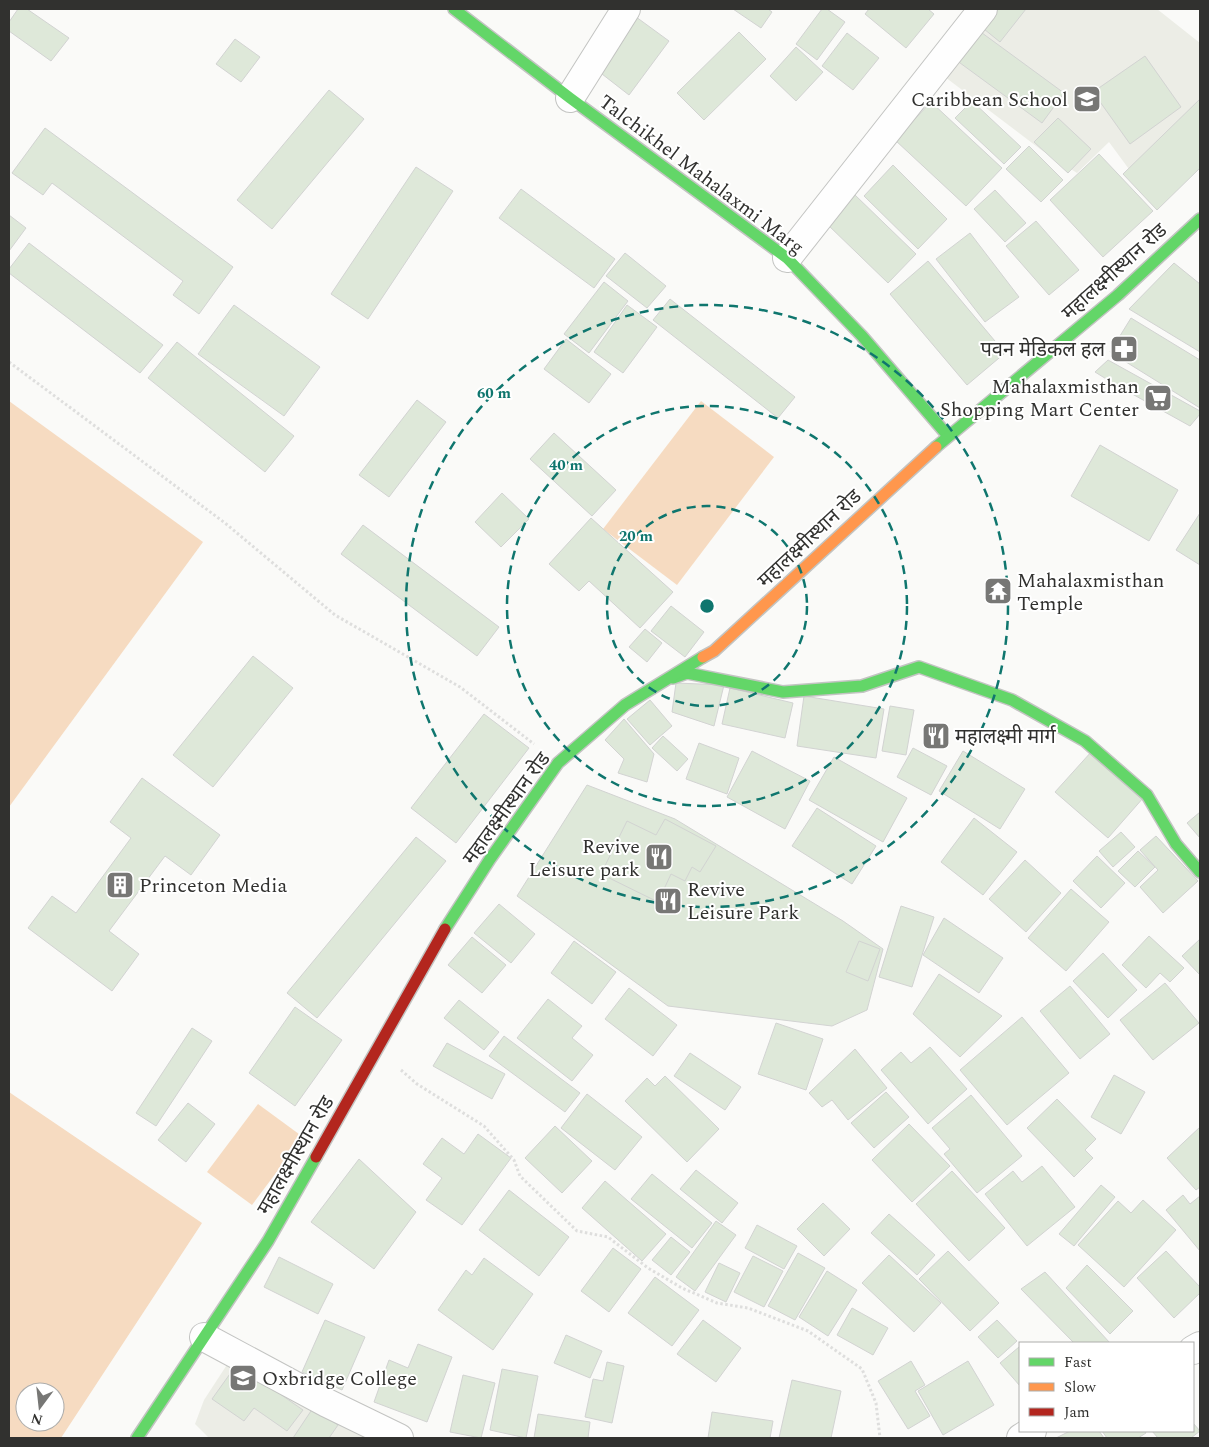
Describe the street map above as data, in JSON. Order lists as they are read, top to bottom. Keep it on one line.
{"streets":{"street":["Talchikhel Mahalaxmi Marg","महालक्ष्मीस्थान रोड"]},"crossings":[["Talchikhel Mahalaxmi Marg","महालक्ष्मीस्थान रोड"]],"places":{"school or university":["Caribbean School","Oxbridge College"],"pharmacy":["पवन मेडिकल हल"],"supermarket":["Mahalaxmisthan Shopping Mart Center"],"temple":["Mahalaxmisthan Temple"],"restaurant":["महालक्ष्मी मार्ग","Revive Leisure park","Revive Leisure Park"],"building":["Princeton Media"]},"legend":["Fast","Slow","Jam"],"north":"bottom","rings":["60 m","40 m","20 m"]}
